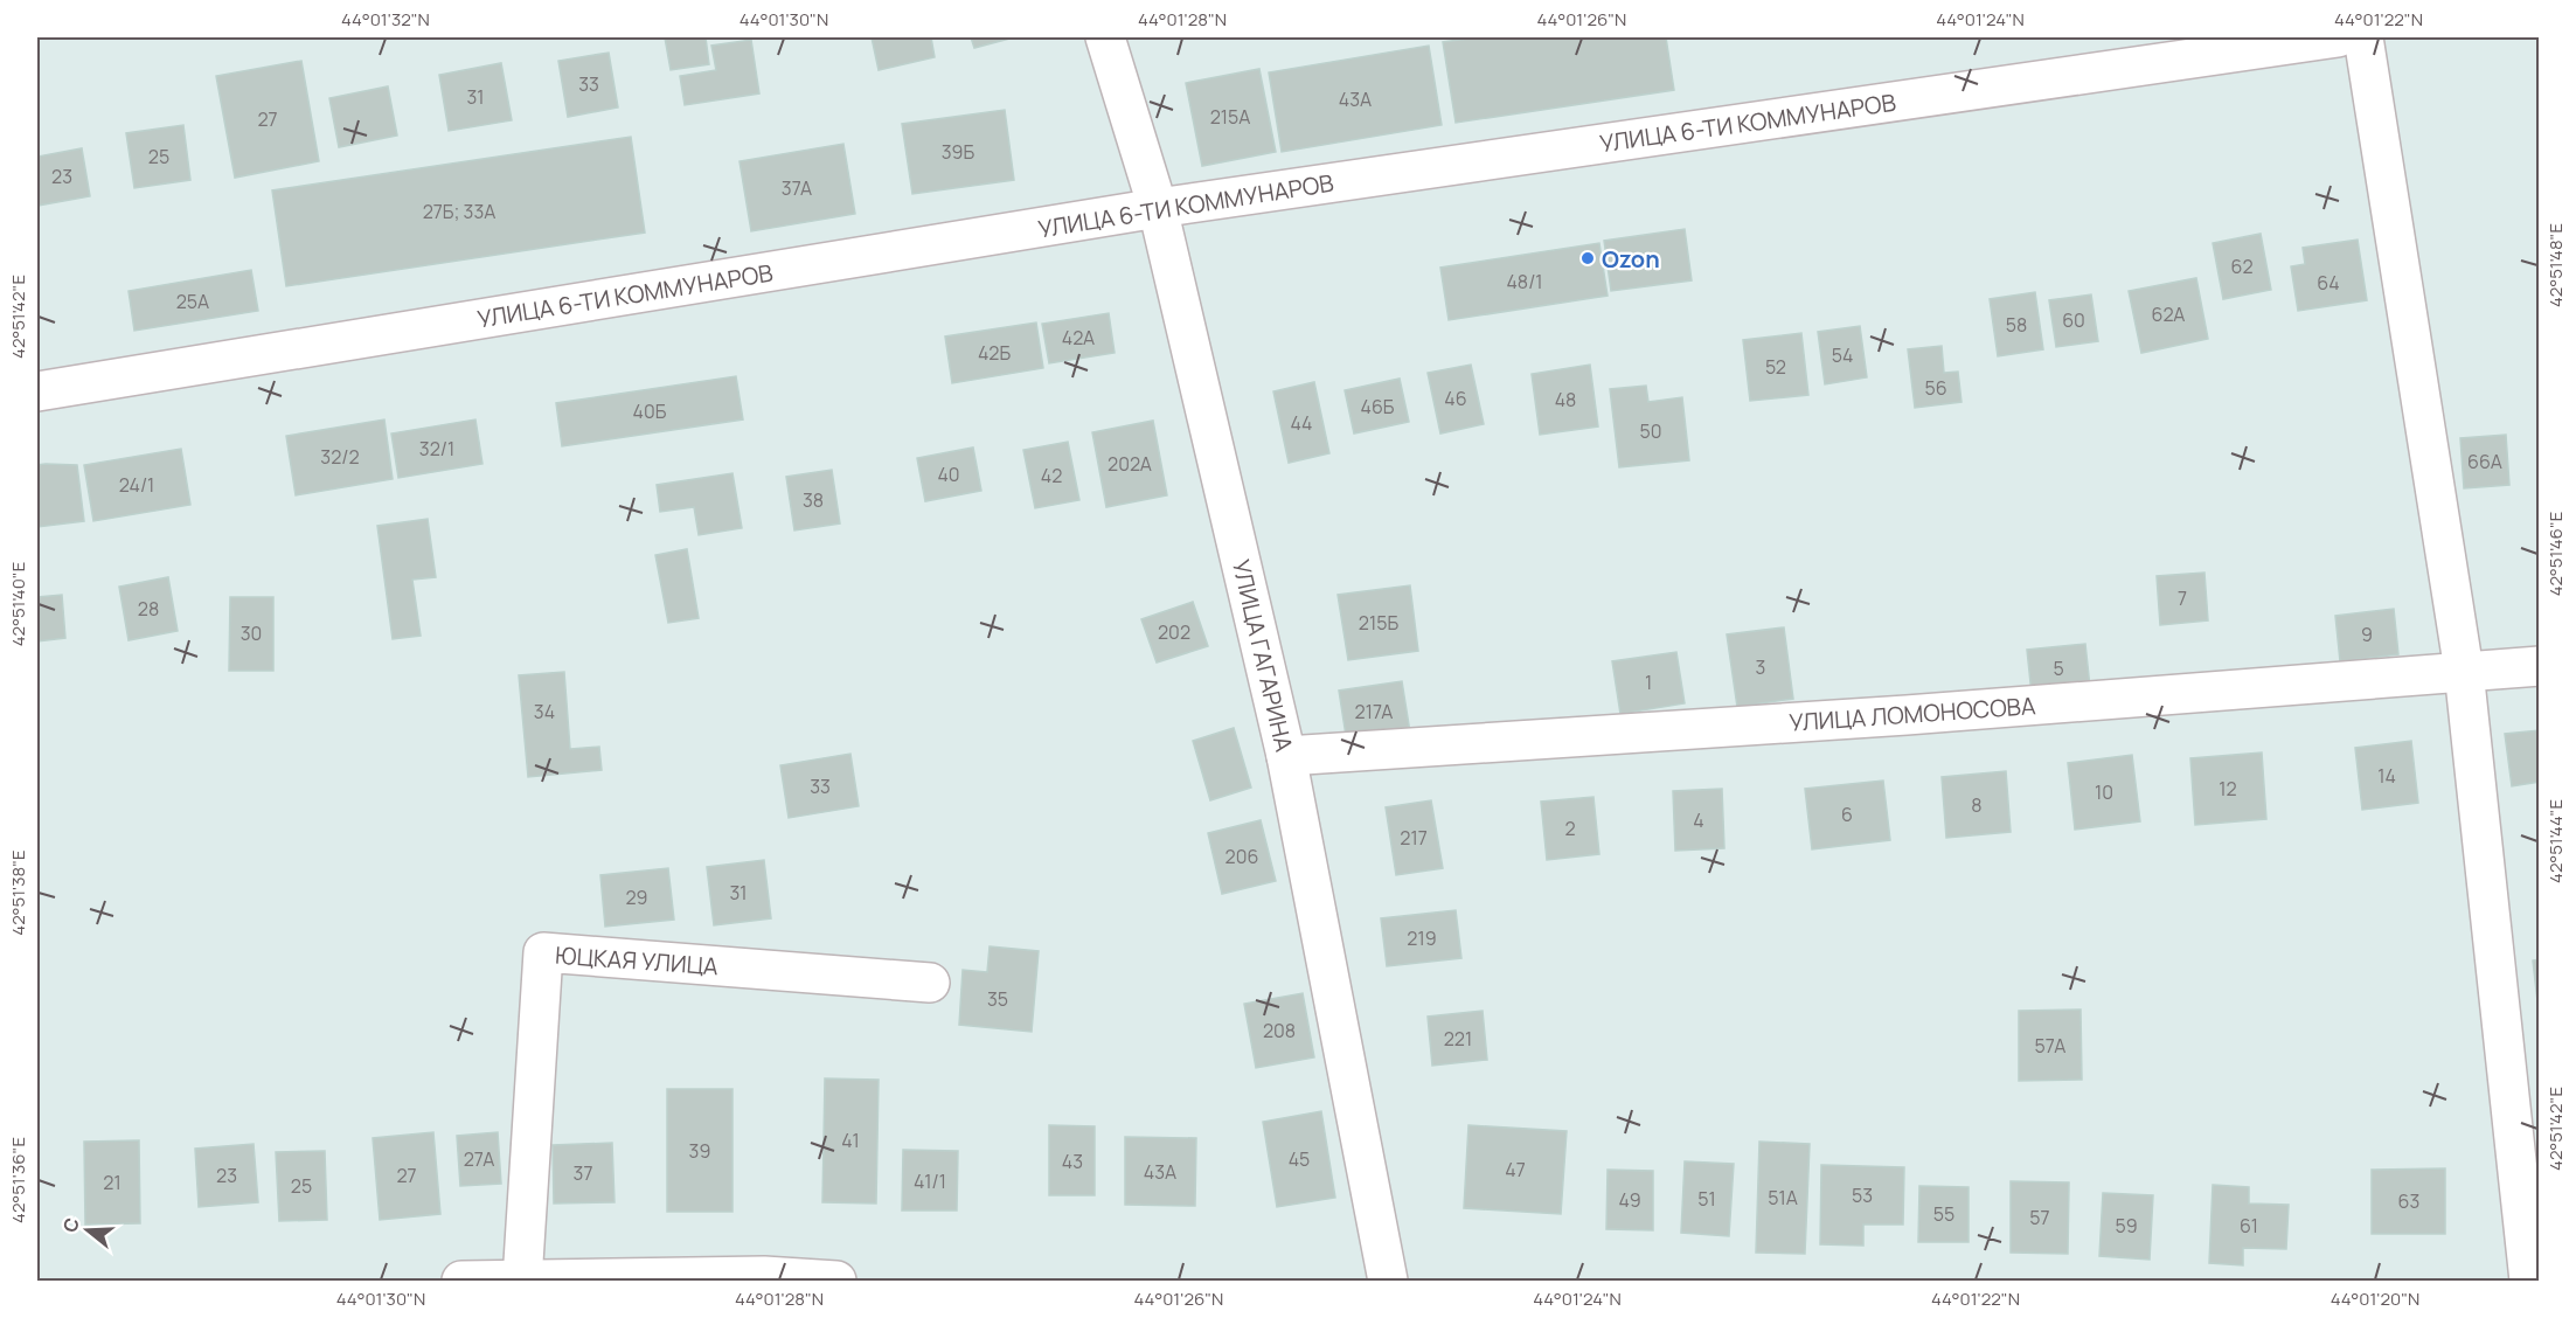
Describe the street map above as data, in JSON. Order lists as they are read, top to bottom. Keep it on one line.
{"streets":{"street":["УЛИЦА 6-ТИ КОММУНАРОВ","УЛИЦА ГАГАРИНА","УЛИЦА ЛОМОНОСОВА","ЮЦКАЯ УЛИЦА"]},"crossings":[["УЛИЦА 6-ТИ КОММУНАРОВ","УЛИЦА ГАГАРИНА"],["УЛИЦА ГАГАРИНА","УЛИЦА ЛОМОНОСОВА"]],"places":["Ozon"],"house_numbers":["33","31","43А","215А","27","39Б","25","23","37А","27Б; 33А","62","48/1","64","25А","62А","60","58","42А","42Б","54","52","56","46","48","46Б","40Б","44","50","32/1","32/2","66А","202А","40","42","24/1","38","7","28","215Б","202","30","9","3","5","1","34","217А","14","33","12","10","8","6","4","2","217","206","31","29","219","35","208","221","57А","41","39","27А","45","43","47","43А","37","23","27","41/1","21","25","53","51А","51","49","63","55","57","59","61"],"north":"left","coordinates":["44°01'32\"N","44°01'30\"N","44°01'28\"N","44°01'26\"N","44°01'24\"N","44°01'22\"N","42°51'48\"E","42°51'42\"E","42°51'46\"E","42°51'40\"E","42°51'44\"E","42°51'38\"E","42°51'36\"E","44°01'20\"N"]}
